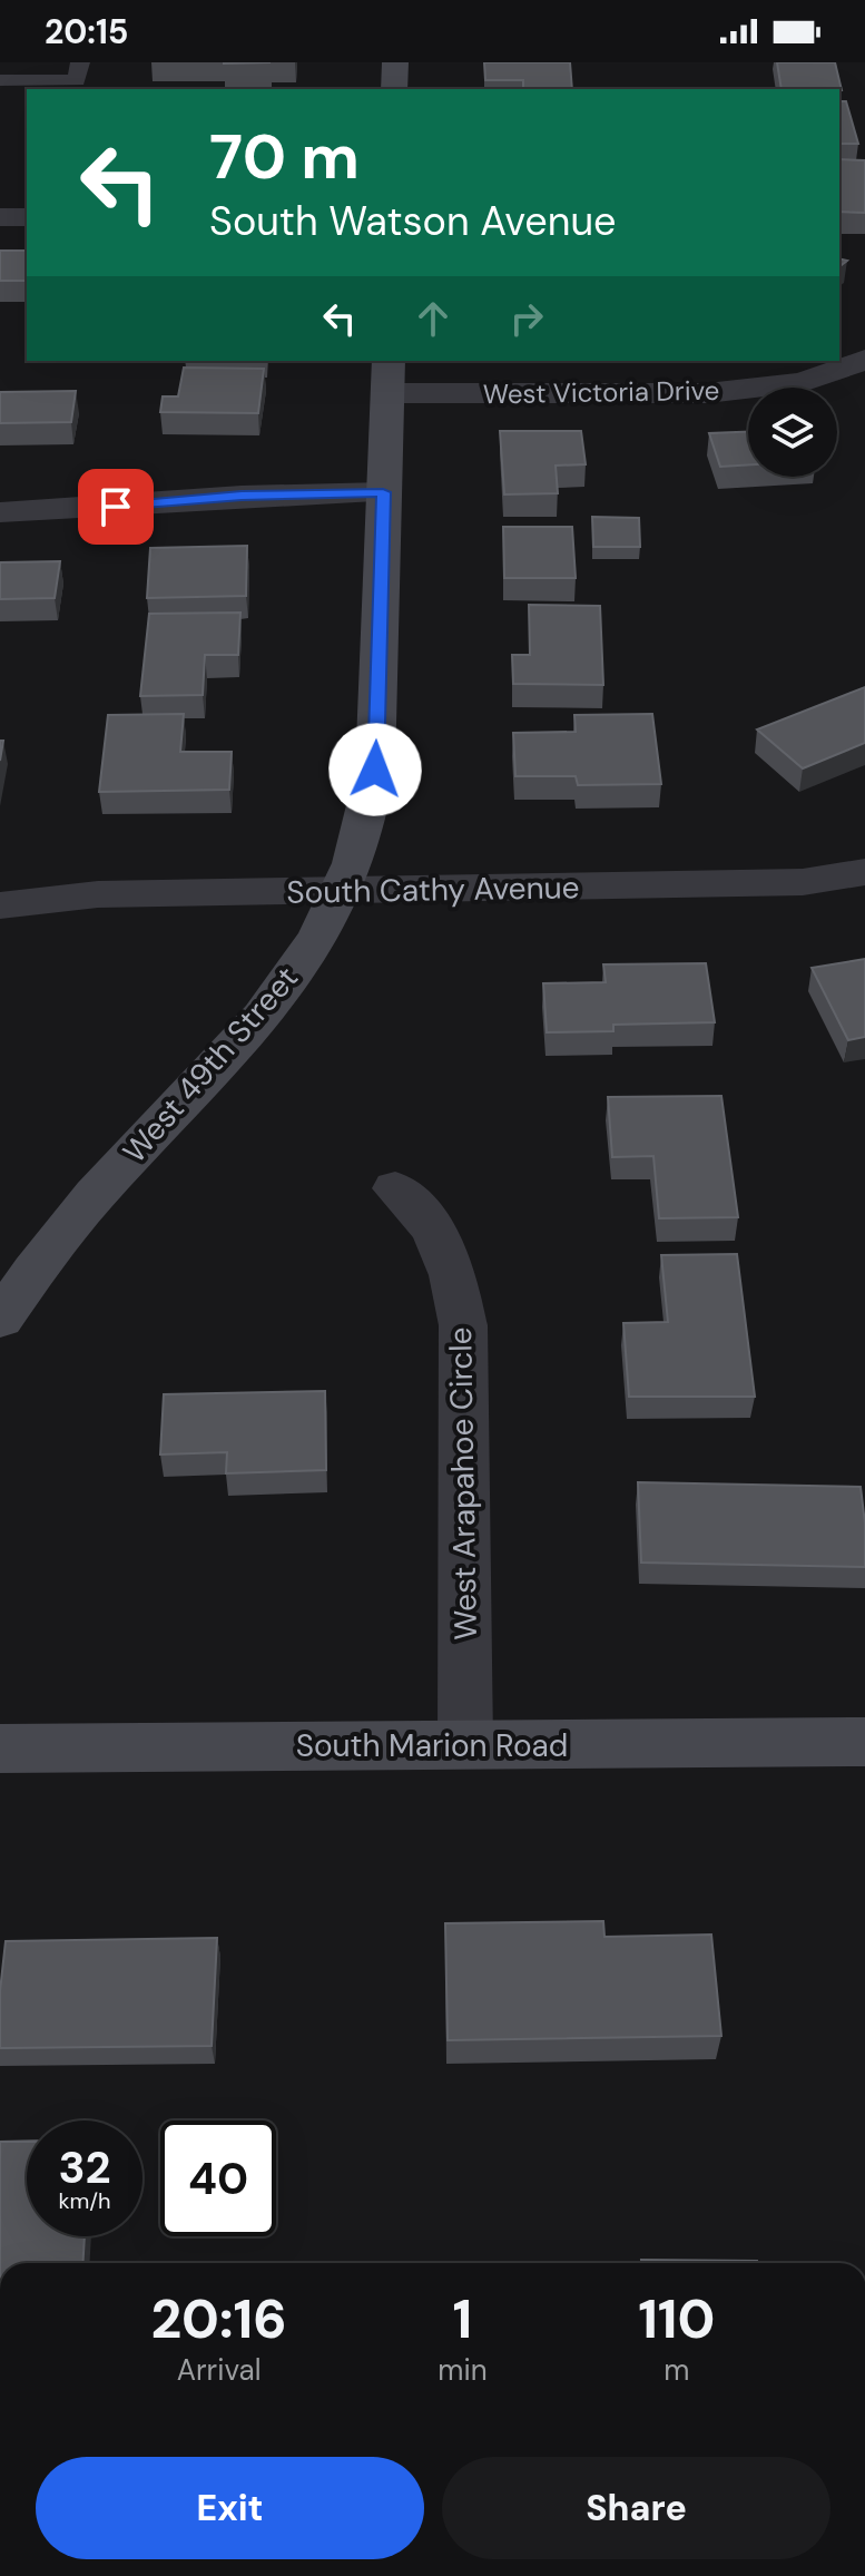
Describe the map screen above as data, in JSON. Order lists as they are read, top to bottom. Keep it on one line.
{"streets":{"street":["West Victoria Drive","South Cathy Avenue","West 49th Street","West Arapahoe Circle","South Marion Road"]},"crossings":[["West Victoria Drive","West 49th Street"],["South Cathy Avenue","West 49th Street"],["West Arapahoe Circle","South Marion Road"]],"page":{"status":"20:15","turn":["70 m","South Watson Avenue"],"speed":"32 km/h","limit":"40","eta":["20:16","Arrival","1","min","110","m"],"buttons":["Exit","Share"]}}
